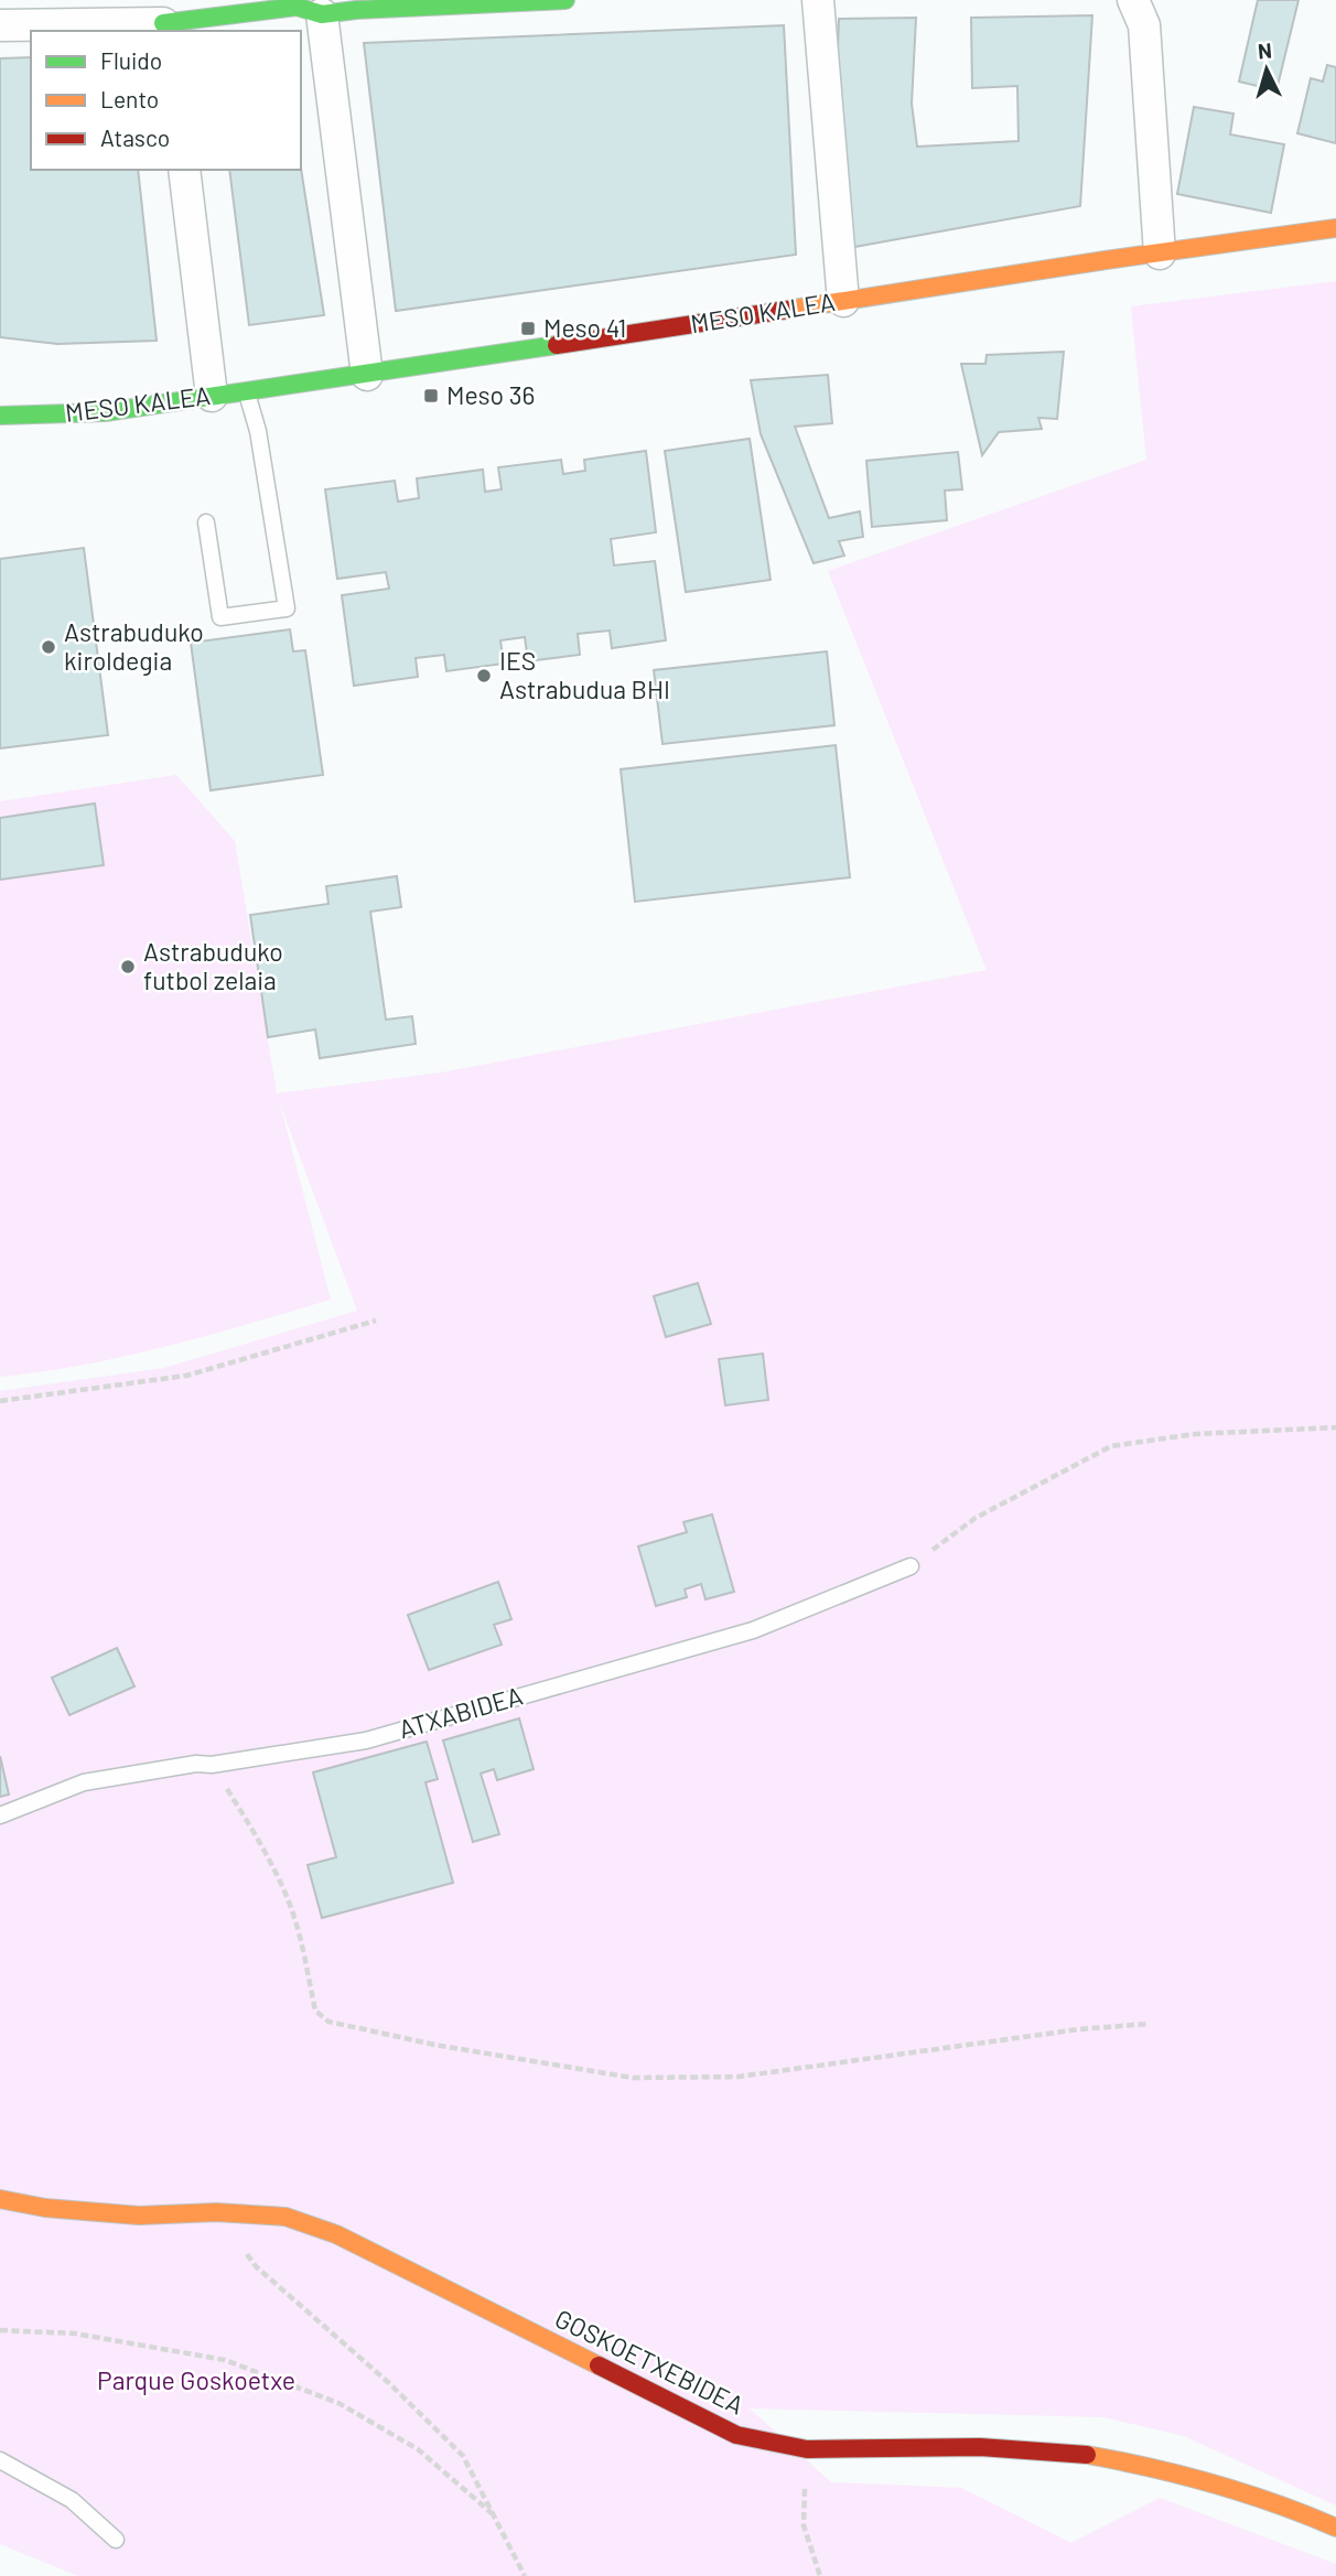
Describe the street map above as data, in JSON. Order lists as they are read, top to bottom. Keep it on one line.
{"streets":{"street":["MESO KALEA","GOSKOETXEBIDEA"],"lane":["ATXABIDEA"]},"parks":["Parque Goskoetxe"],"places":{"transit":["Meso 41","Meso 36"],"other":["Astrabuduko kiroldegia","IES Astrabudua BHI","Astrabuduko futbol zelaia"]},"legend":["Fluido","Lento","Atasco"],"north":"top"}
